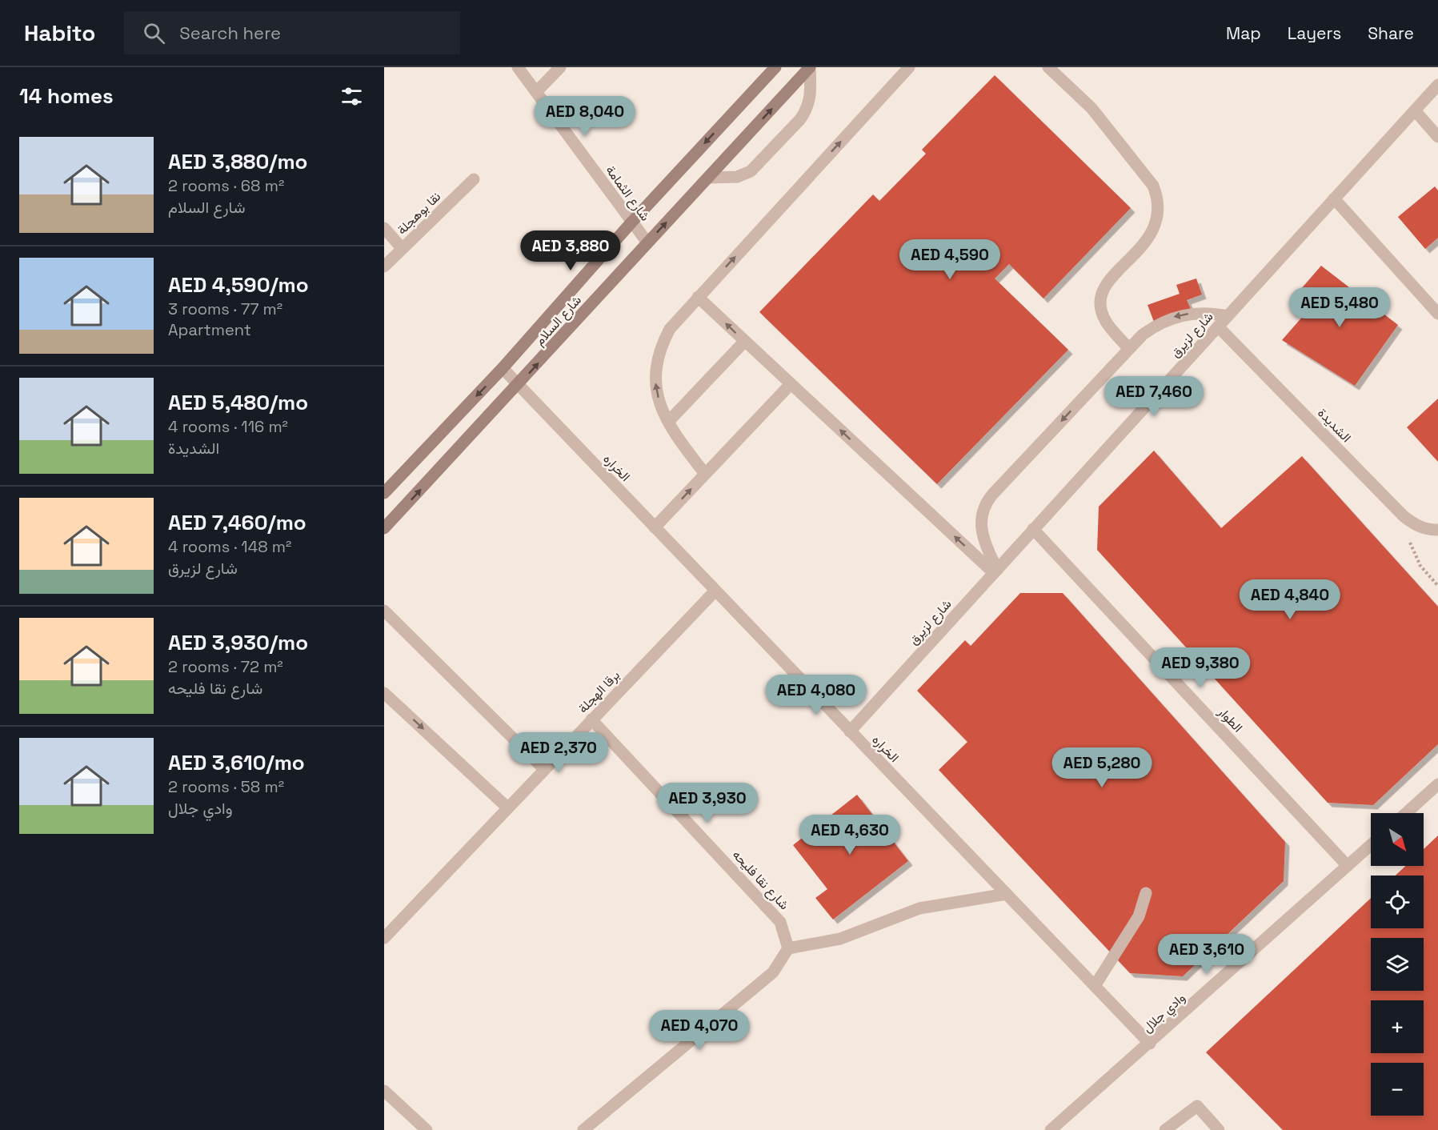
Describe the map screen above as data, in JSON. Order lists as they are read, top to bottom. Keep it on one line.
{"streets":{"street":["شارع الثمامة","نقا بوهجلة","شارع السلام","شارع لزيرق","الشديدة","الخراره","برقا الهجلة","الطوار","شارع نقا فليحه","وادي جلال"]},"crossings":[["شارع الثمامة","شارع السلام"],["شارع السلام","الخراره"],["شارع لزيرق","الشديدة"],["شارع لزيرق","الخراره"],["شارع لزيرق","الطوار"],["الخراره","برقا الهجلة"],["الخراره","وادي جلال"],["برقا الهجلة","شارع نقا فليحه"],["الطوار","وادي جلال"]],"north":"bottom right","page":{"header":"Habito","search":"Search here","nav":["Map","Layers","Share"],"heading":"14 homes","price":["AED 8,040","AED 3,880","AED 4,590","AED 5,480","AED 7,460","AED 4,840","AED 9,380","AED 4,080","AED 2,370","AED 5,280","AED 3,930","AED 4,630","AED 3,610","AED 4,070"],"list":[{"name":"AED 3,880/mo","note":"2 rooms · 68 m² · شارع السلام"},{"name":"AED 4,590/mo","note":"3 rooms · 77 m² · Apartment"},{"name":"AED 5,480/mo","note":"4 rooms · 116 m² · الشديدة"},{"name":"AED 7,460/mo","note":"4 rooms · 148 m² · شارع لزيرق"},{"name":"AED 3,930/mo","note":"2 rooms · 72 m² · شارع نقا فليحه"},{"name":"AED 3,610/mo","note":"2 rooms · 58 m² · وادي جلال"}],"map_buttons":["+","−"]}}
